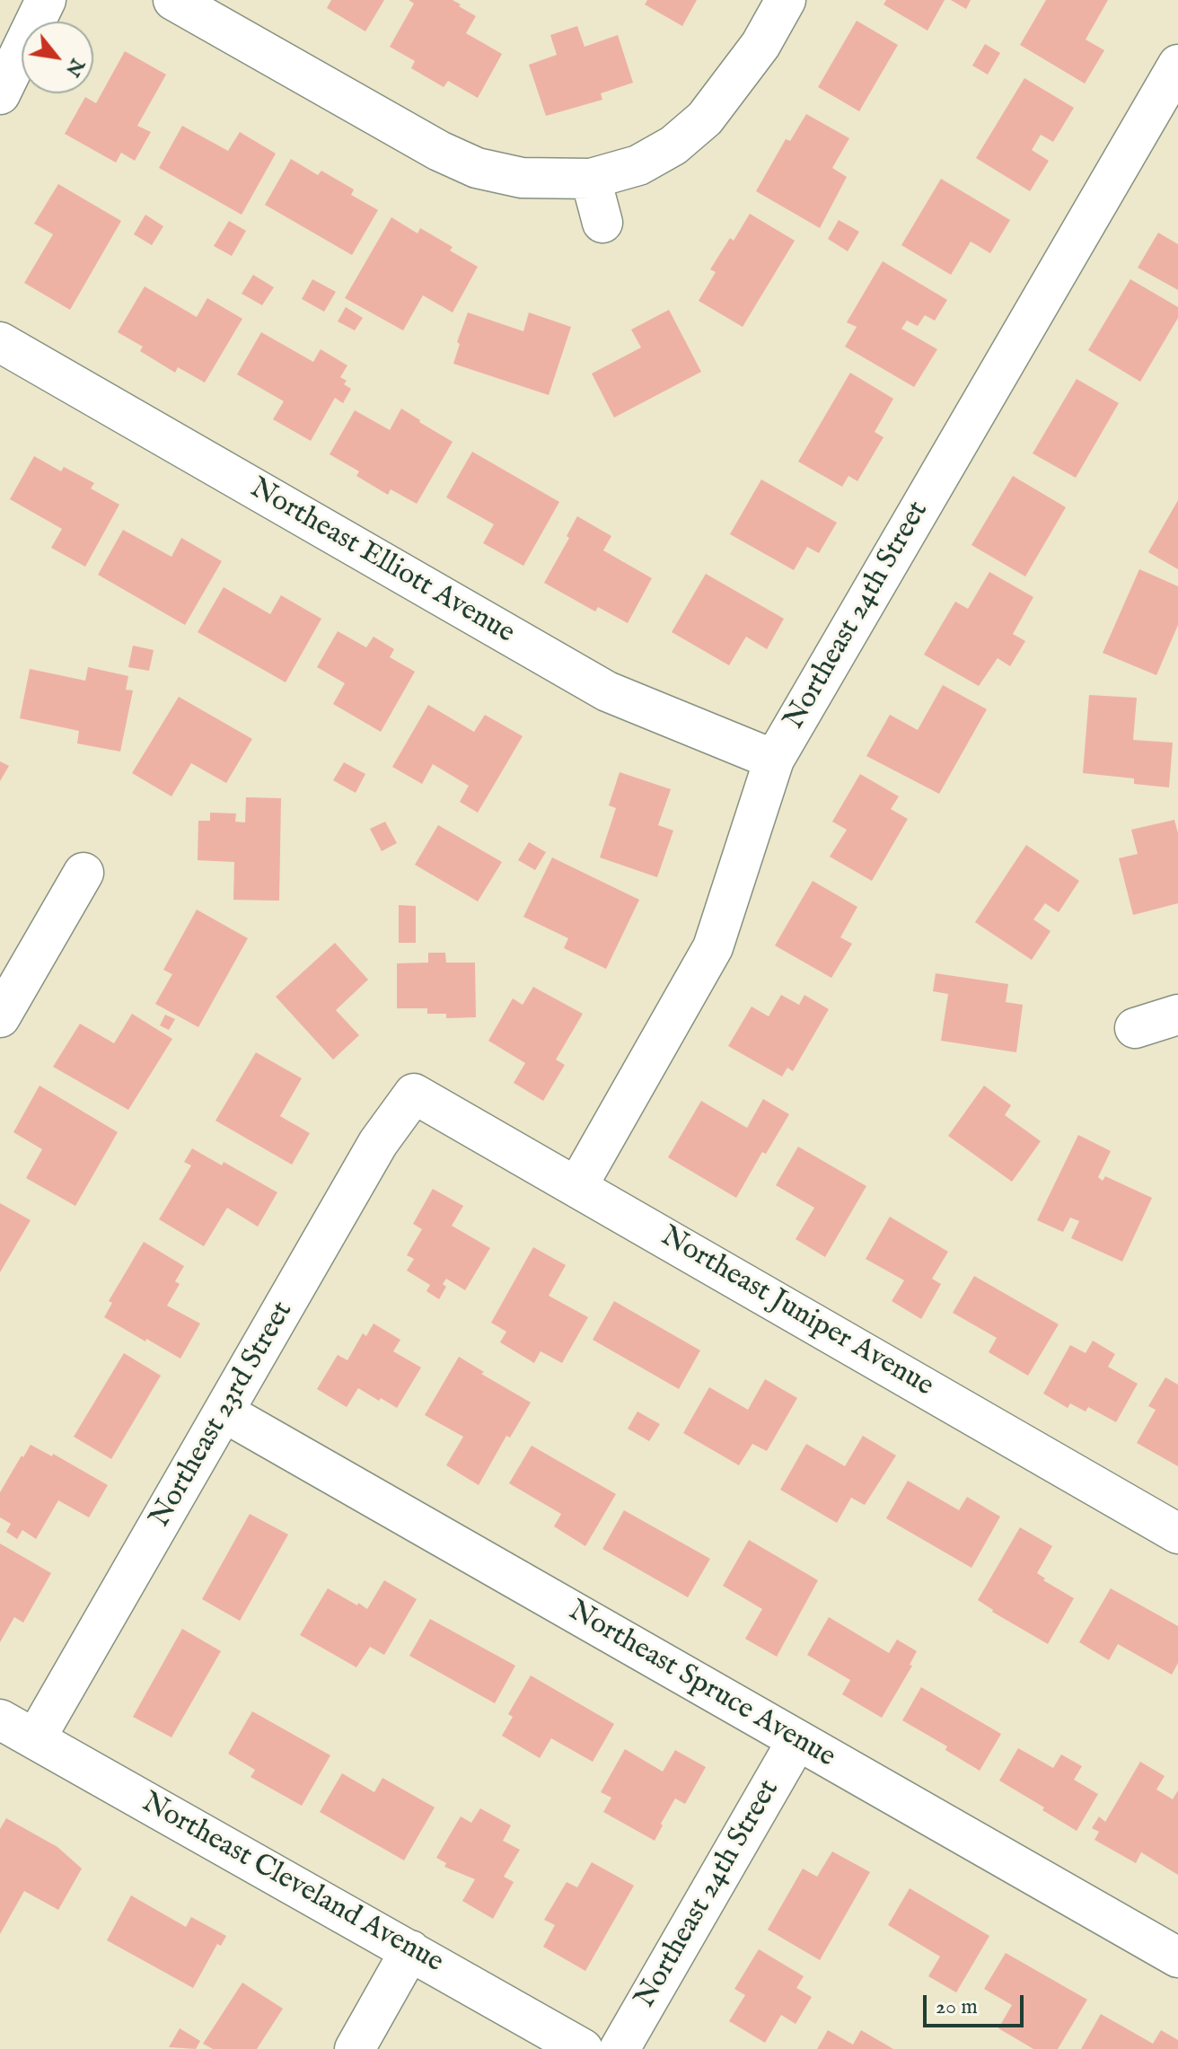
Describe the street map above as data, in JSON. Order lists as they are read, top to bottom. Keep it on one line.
{"streets":{"street":["Northeast Elliott Avenue","Northeast 24th Street","Northeast Juniper Avenue","Northeast 23rd Street","Northeast Spruce Avenue","Northeast Cleveland Avenue"]},"crossings":[["Northeast Elliott Avenue","Northeast 24th Street"],["Northeast 24th Street","Northeast Juniper Avenue"],["Northeast 24th Street","Northeast Spruce Avenue"],["Northeast Juniper Avenue","Northeast 23rd Street"],["Northeast 23rd Street","Northeast Spruce Avenue"],["Northeast 23rd Street","Northeast Cleveland Avenue"]],"scale_bar":"20 m","north":"bottom right"}
